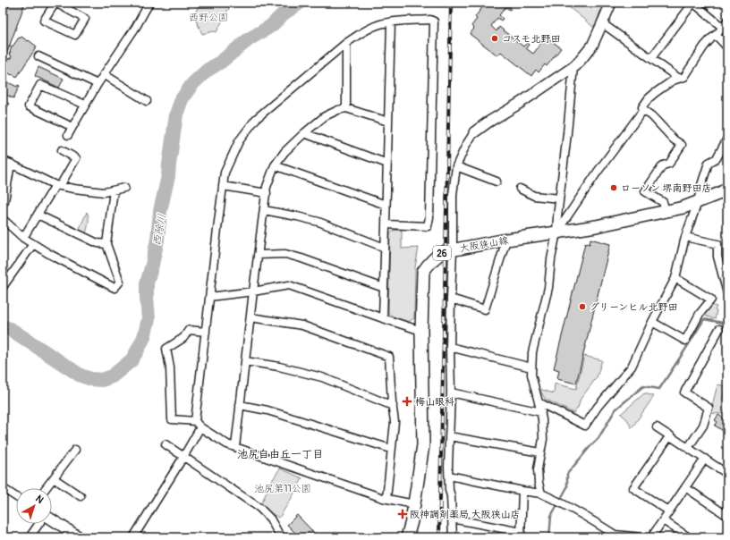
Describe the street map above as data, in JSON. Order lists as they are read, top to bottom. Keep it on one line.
{"streets":{"main road":["大阪狭山線","26"]},"districts":["池尻自由丘一丁目"],"water":["西除川"],"parks":["西野公園","池尻第11公園"],"places":{"other":["コスモ北野田","ローソン 堺南野田店","グリーンヒル北野田"],"health":["梅山眼科","阪神調剤薬局 大阪狭山店"]},"north":"top right"}
